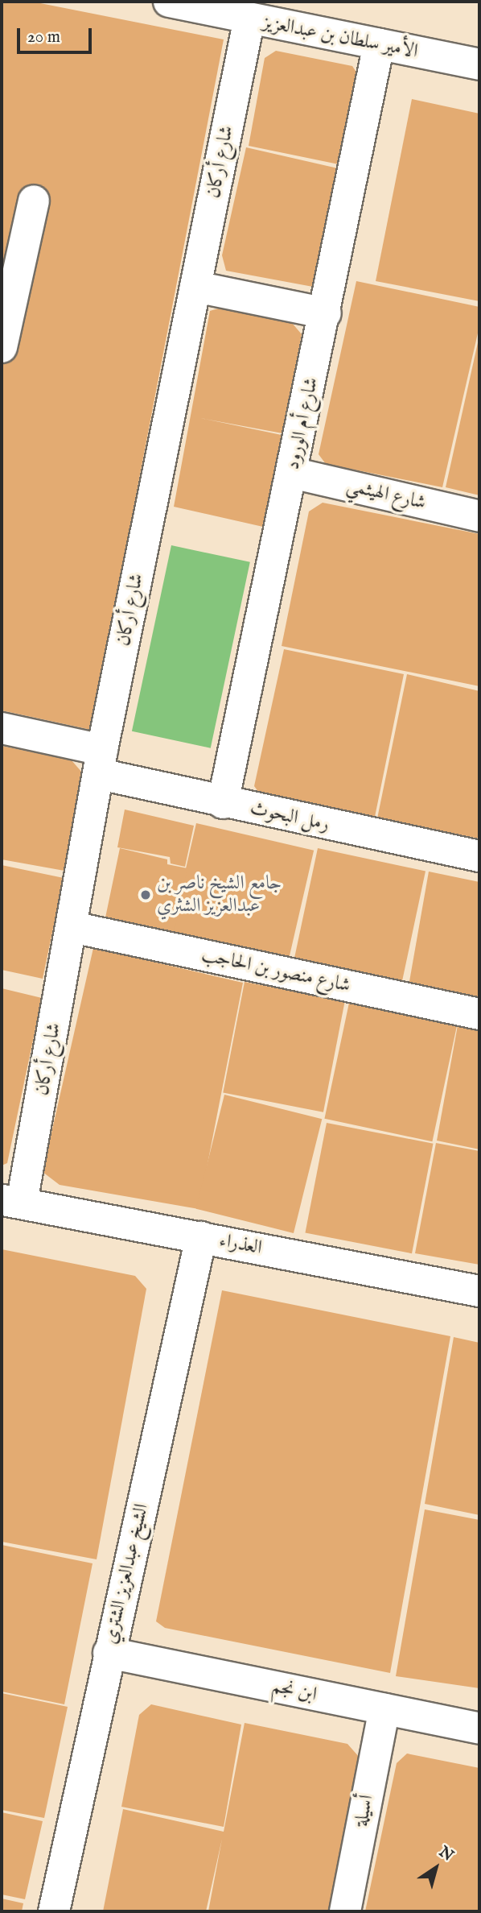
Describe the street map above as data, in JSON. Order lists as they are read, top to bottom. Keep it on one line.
{"streets":{"street":["الأمير سلطان بن عبدالعزيز","شارع أركان","شارع أم الورود","شارع الهيثمي","رمل البحوث","شارع منصور بن الحاجب","العذراء","الشيخ عبدالعزيز الشتري","ابن نجم","أسيلة"]},"crossings":[["الأمير سلطان بن عبدالعزيز","شارع أركان"],["الأمير سلطان بن عبدالعزيز","شارع أم الورود"],["شارع أركان","رمل البحوث"],["شارع أركان","شارع منصور بن الحاجب"],["شارع أركان","العذراء"],["شارع أم الورود","شارع الهيثمي"],["شارع أم الورود","رمل البحوث"],["العذراء","الشيخ عبدالعزيز الشتري"],["الشيخ عبدالعزيز الشتري","ابن نجم"],["ابن نجم","أسيلة"]],"places":["جامع الشيخ ناصر بن عبدالعزيز الشثري"],"scale_bar":"20 m","north":"top right"}
